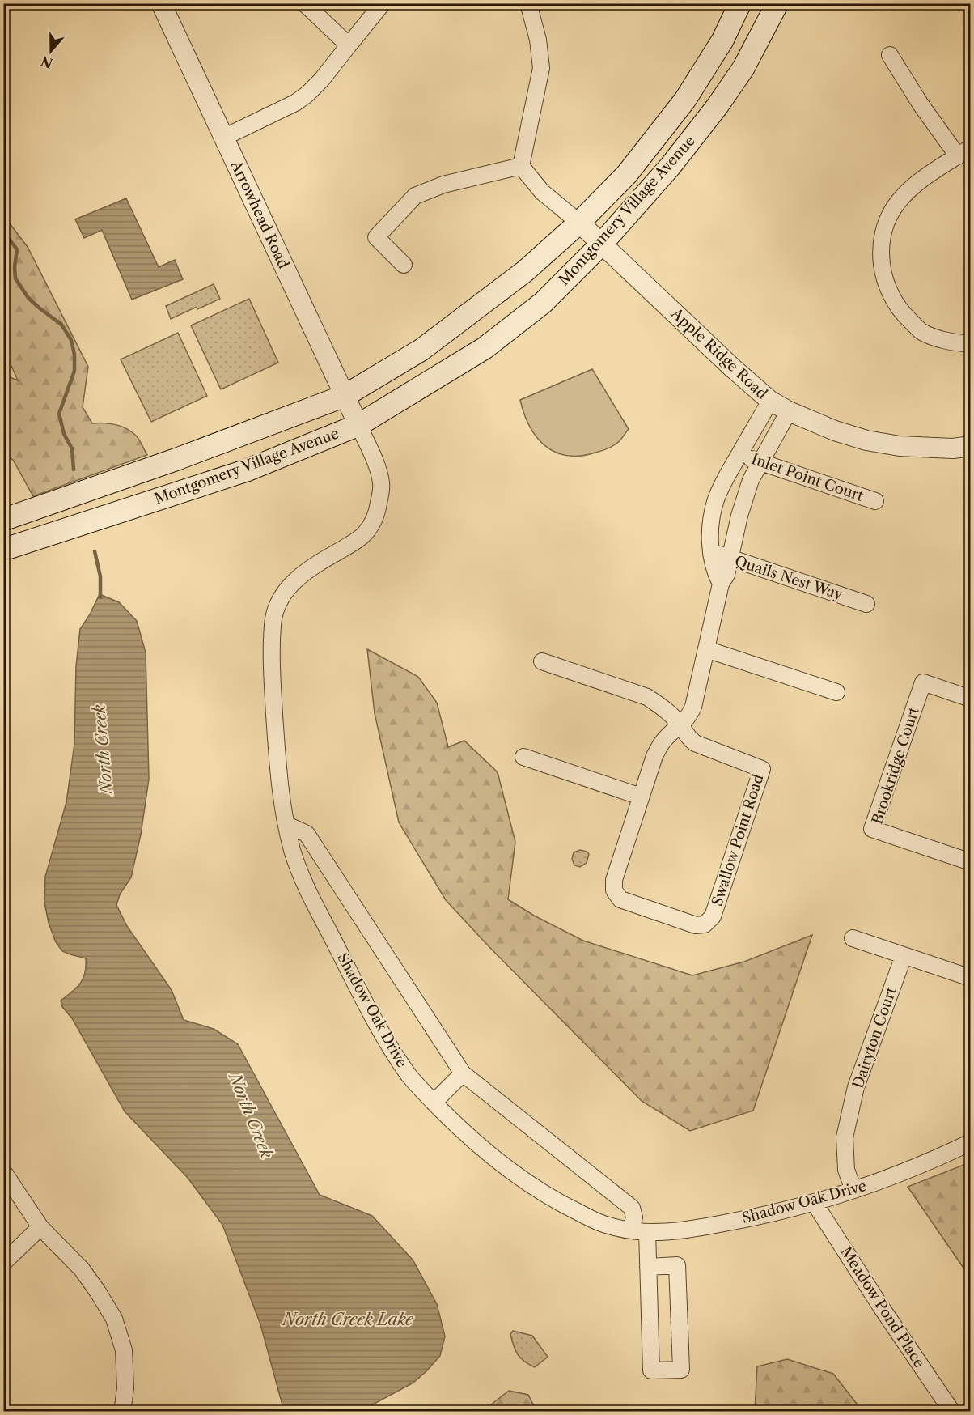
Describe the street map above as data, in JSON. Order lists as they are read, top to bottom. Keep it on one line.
{"streets":{"main road":["Montgomery Village Avenue"],"street":["Arrowhead Road","Apple Ridge Road","Inlet Point Court","Quails Nest Way","Brookridge Court","Swallow Point Road","Shadow Oak Drive","Dairyton Court","Meadow Pond Place"]},"crossings":[["Montgomery Village Avenue","Arrowhead Road"],["Montgomery Village Avenue","Apple Ridge Road"],["Montgomery Village Avenue","Shadow Oak Drive"],["Arrowhead Road","Shadow Oak Drive"],["Apple Ridge Road","Swallow Point Road"],["Inlet Point Court","Swallow Point Road"],["Quails Nest Way","Swallow Point Road"],["Shadow Oak Drive","Dairyton Court"],["Shadow Oak Drive","Meadow Pond Place"]],"water":["North Creek","North Creek Lake"],"north":"bottom"}
